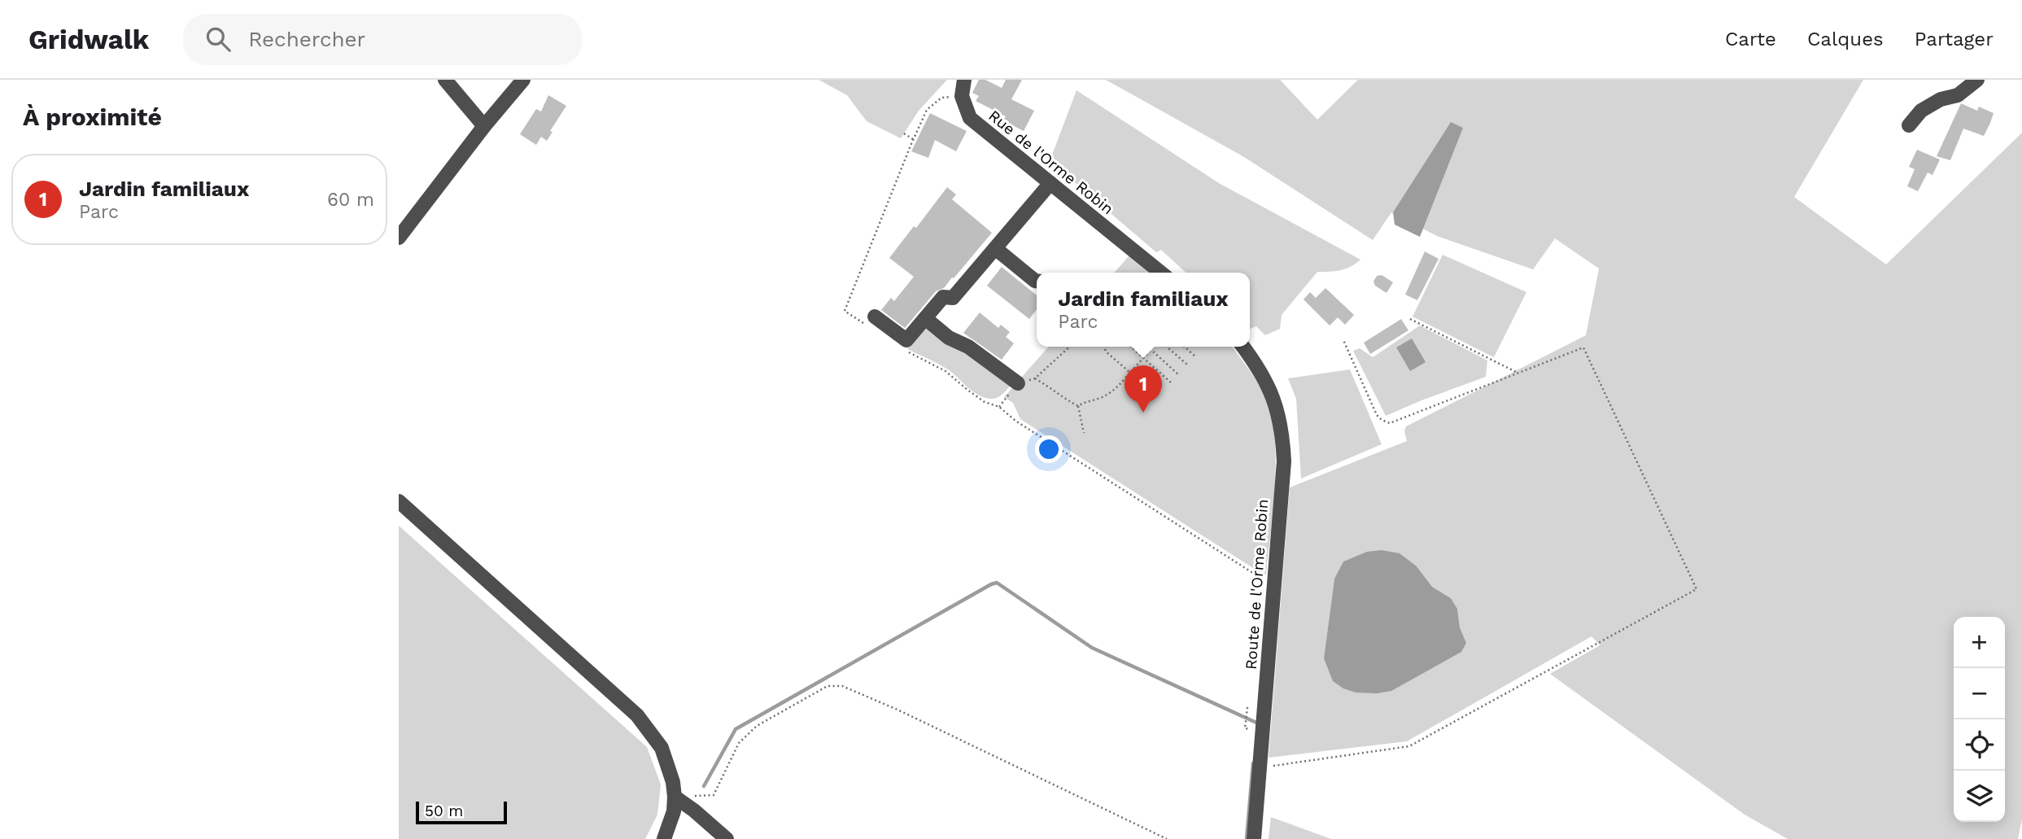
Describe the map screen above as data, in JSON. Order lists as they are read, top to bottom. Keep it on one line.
{"streets":{"street":["Rue de l'Orme Robin","Route de l'Orme Robin"]},"scale_bar":"50 m","page":{"header":"Gridwalk","search":"Rechercher","nav":["Carte","Calques","Partager"],"heading":"À proximité","list":[{"mark":"1","name":"Jardin familiaux","note":"Parc","value":"60 m"}],"popup":["Jardin familiaux","Parc"],"pins":"1","map_buttons":["+","−"],"scale":"50 m"}}
